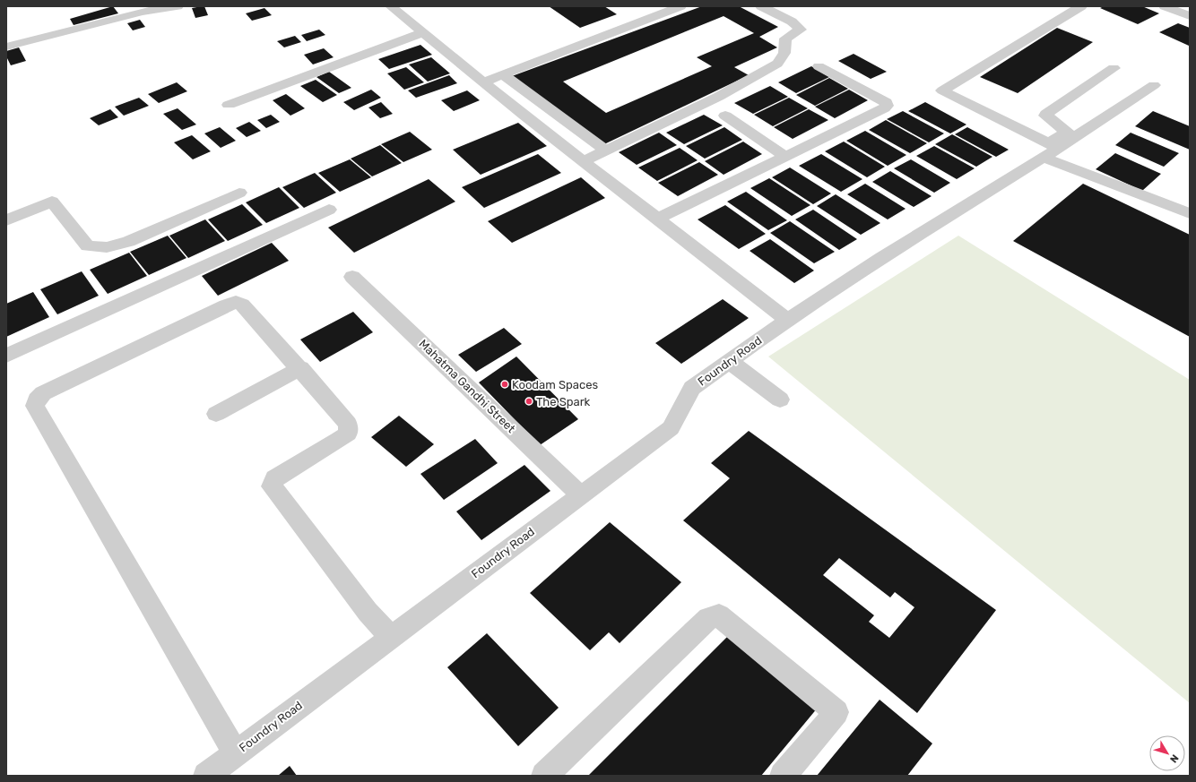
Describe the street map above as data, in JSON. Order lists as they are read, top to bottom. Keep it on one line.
{"streets":{"street":["Foundry Road","Mahatma Gandhi Street"]},"crossings":[["Foundry Road","Mahatma Gandhi Street"]],"places":["Koodam Spaces","The Spark"],"north":"bottom right"}
